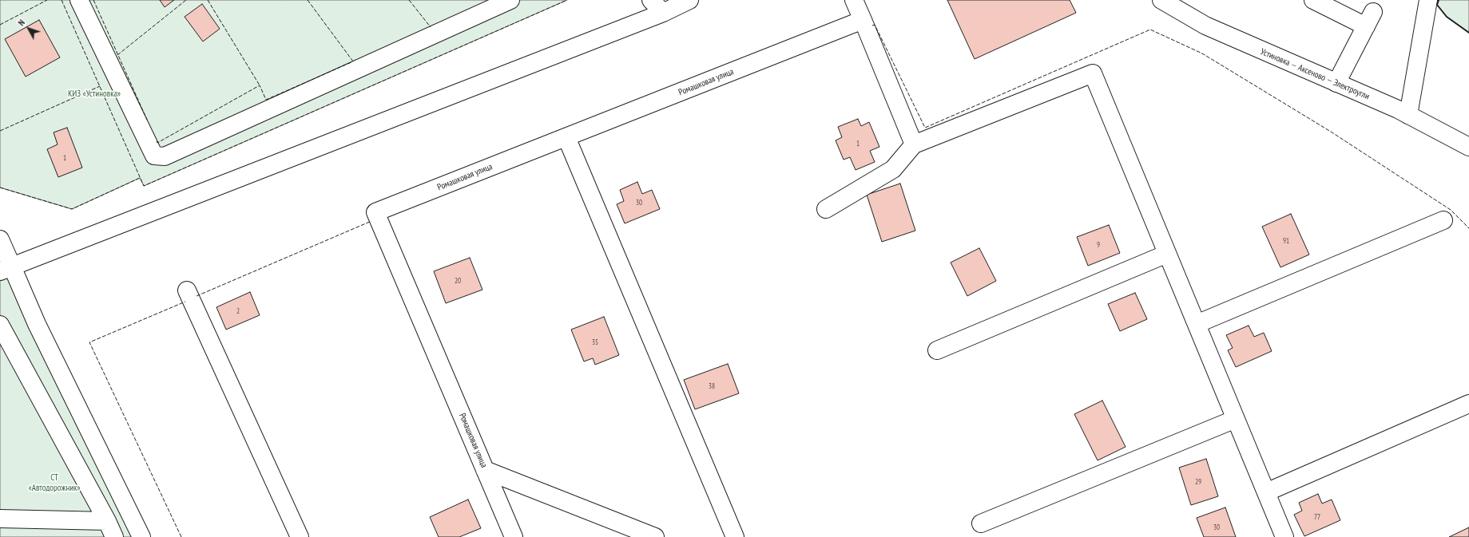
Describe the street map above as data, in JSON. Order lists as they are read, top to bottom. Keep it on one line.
{"streets":{"street":["Устиновка — Аксеново — Электроугли","Ромашковая улица"]},"parks":["КИЗ «Устиновка»","СТ «Автодорожник»"],"house_numbers":["1","1","30","91","9","20","2","35","38","29","77","30"],"north":"top left"}
